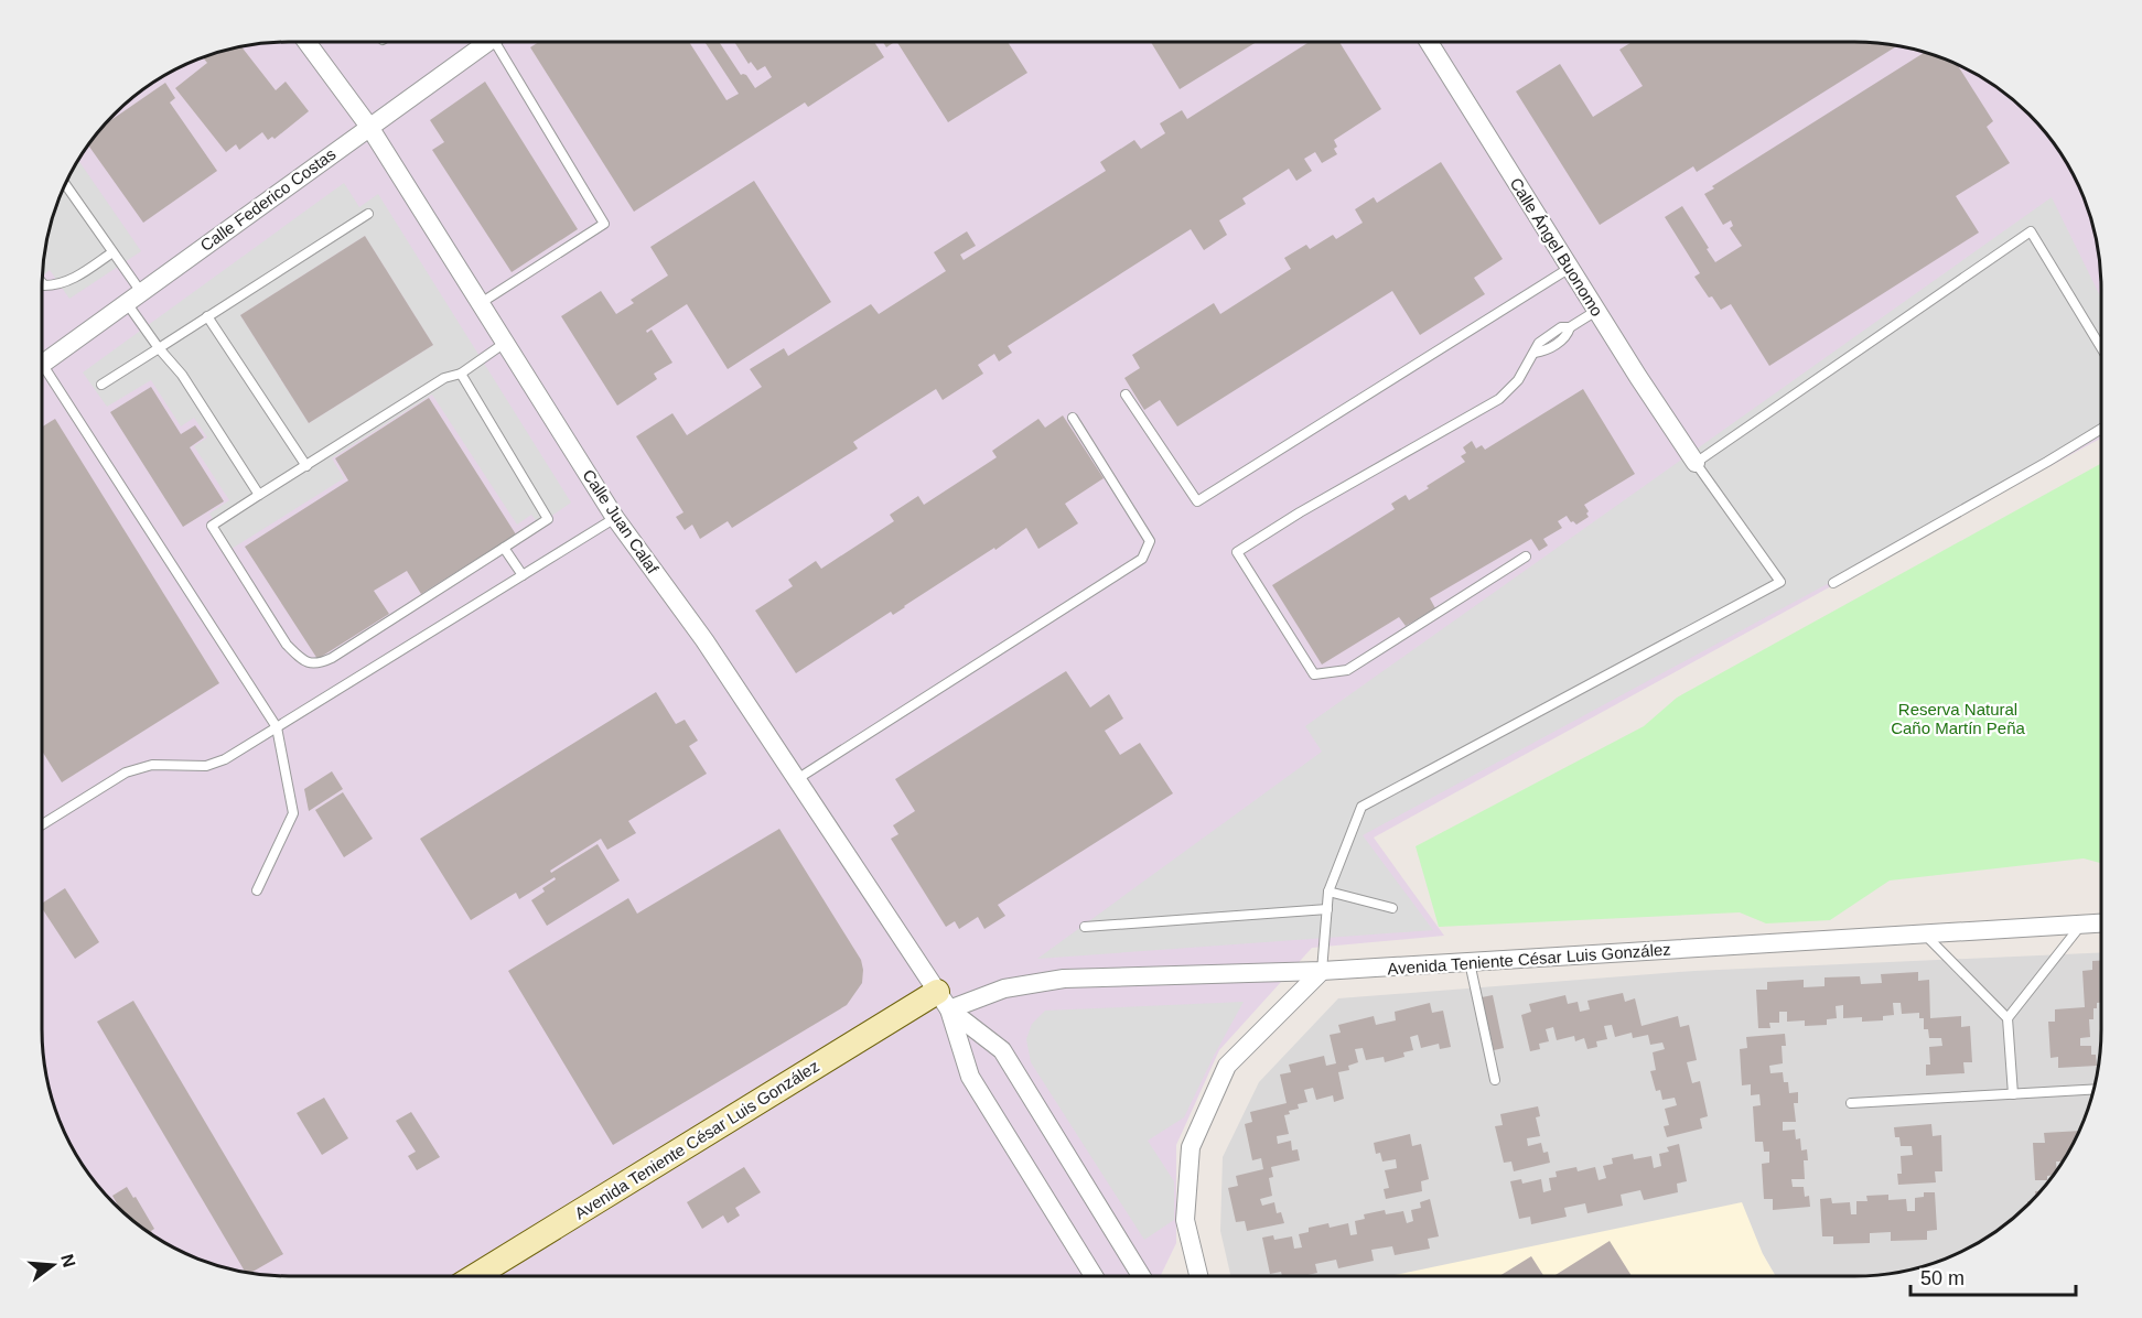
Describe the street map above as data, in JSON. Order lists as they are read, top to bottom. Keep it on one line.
{"streets":{"street":["Calle Federico Costas","Calle Ángel Buonomo","Calle Juan Calaf","Avenida Teniente César Luis González"]},"crossings":[["Calle Federico Costas","Calle Juan Calaf"],["Calle Juan Calaf","Avenida Teniente César Luis González"]],"parks":["Reserva Natural Caño Martín Peña"],"scale_bar":"50 m","north":"right"}
